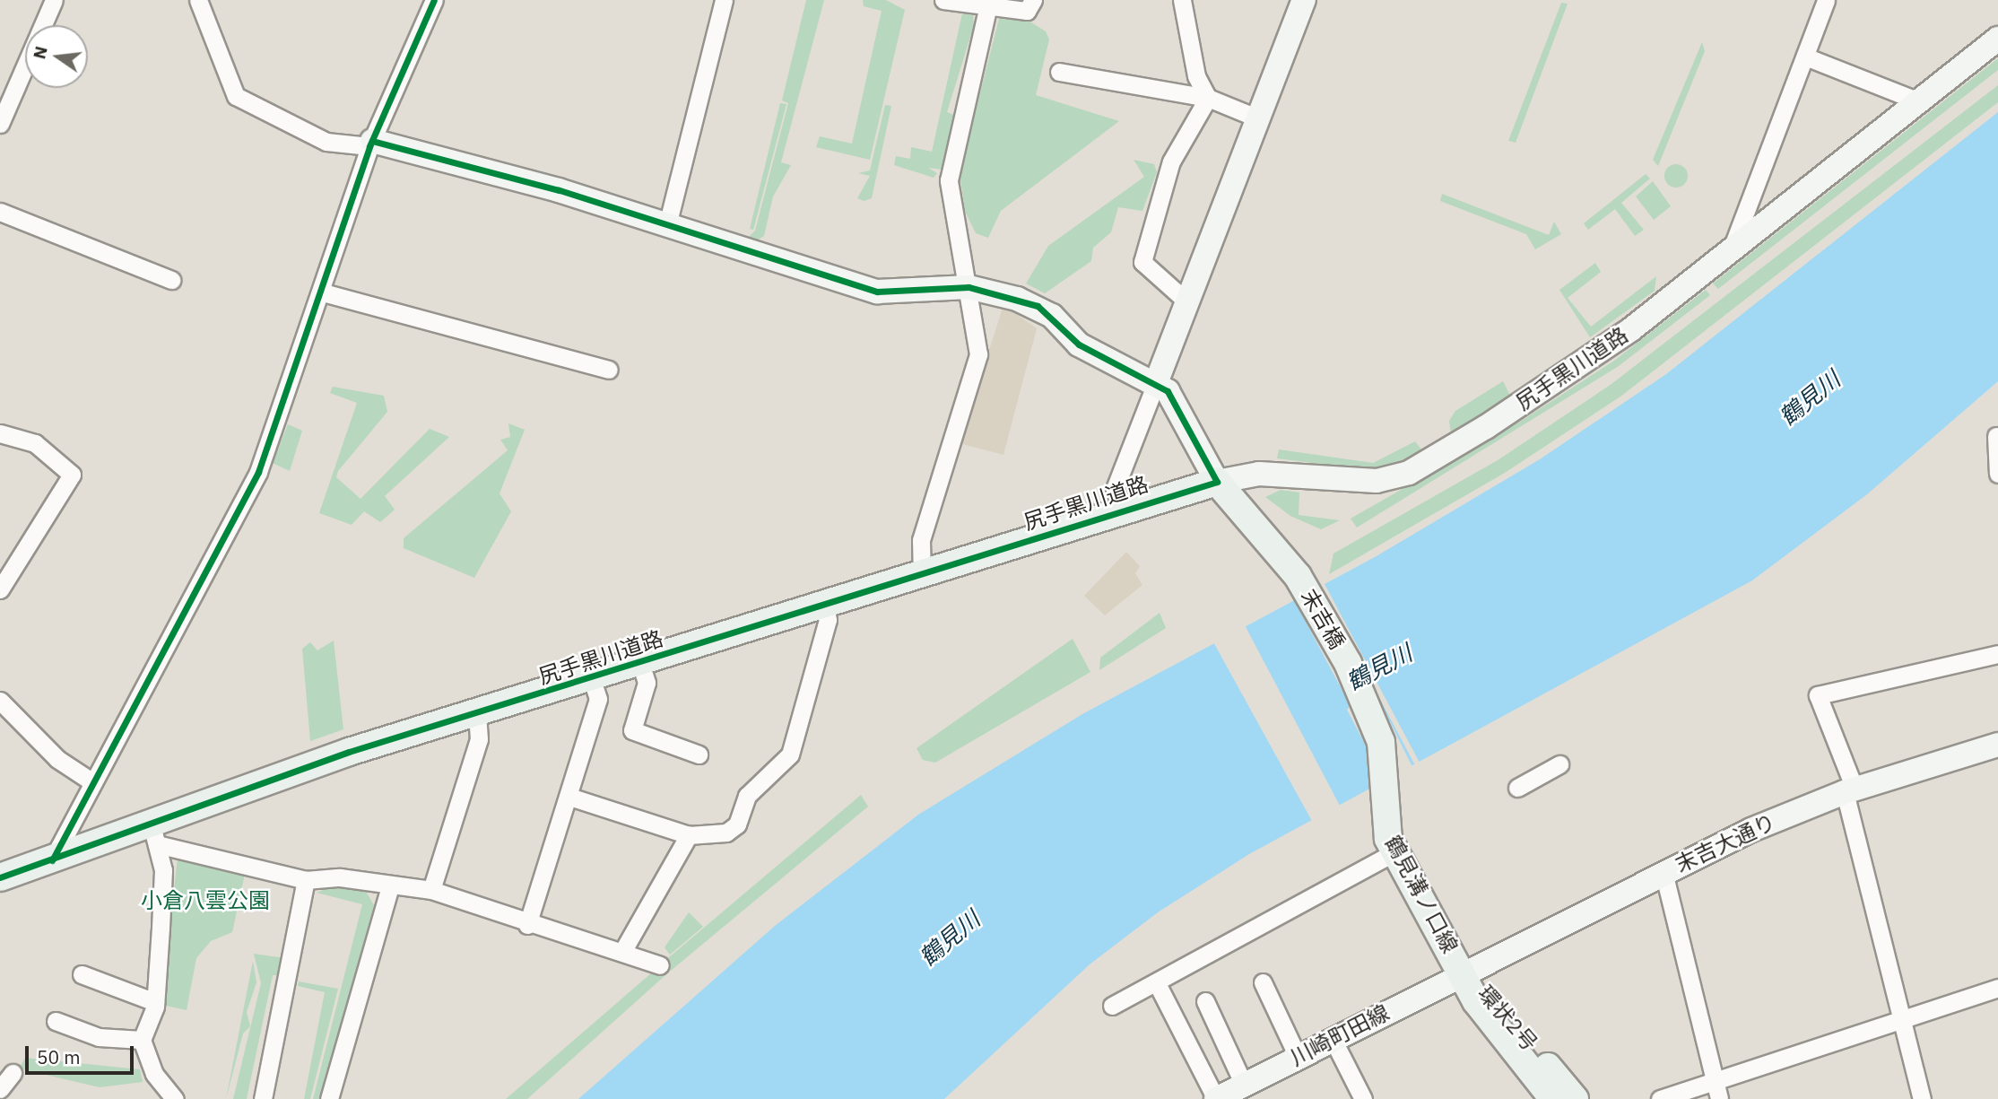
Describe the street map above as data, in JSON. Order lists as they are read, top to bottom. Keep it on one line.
{"streets":{"main road":["尻手黒川道路","末吉橋","鶴見溝ノ口線","環状2号"],"street":["末吉大通り","川崎町田線"]},"crossings":[["尻手黒川道路","末吉橋"],["末吉橋","鶴見溝ノ口線"],["末吉大通り","鶴見溝ノ口線"],["末吉大通り","環状2号"],["末吉大通り","川崎町田線"],["鶴見溝ノ口線","環状2号"],["鶴見溝ノ口線","川崎町田線"],["環状2号","川崎町田線"]],"water":["鶴見川"],"parks":["小倉八雲公園"],"scale_bar":"50 m","north":"left"}
